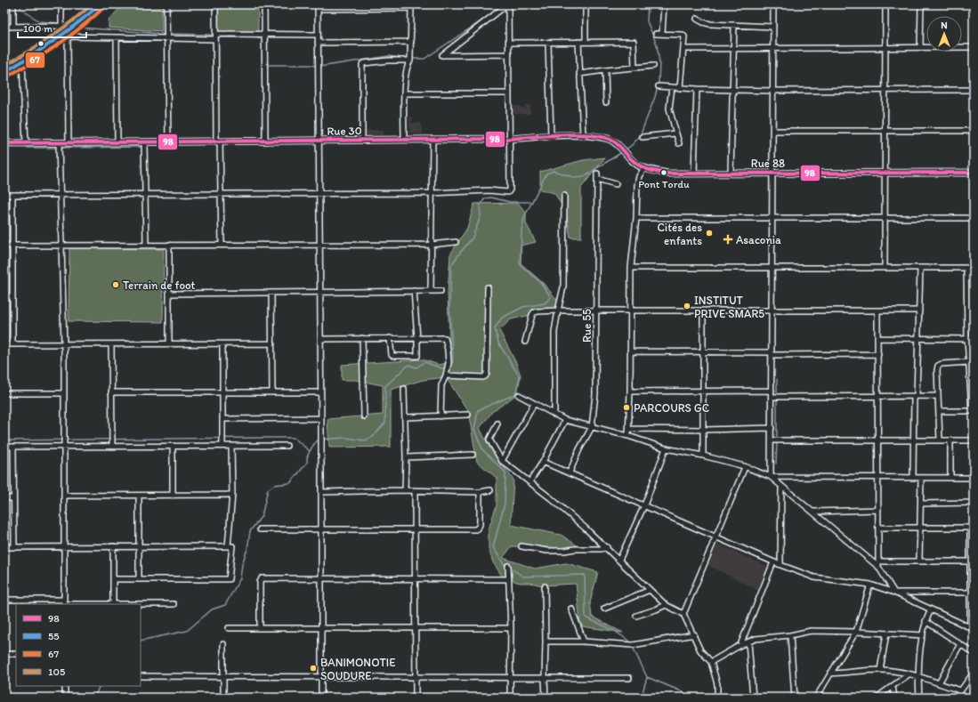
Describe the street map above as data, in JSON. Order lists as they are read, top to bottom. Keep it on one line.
{"streets":{"main road":["Rue 30","Rue 88"],"street":["Rue 55"]},"crossings":[["Rue 30","Rue 88"]],"places":{"other":["Pont Tordu","Cités des enfants","Terrain de foot","INSTITUT PRIVE SMAR5","PARCOURS GC","BANIMONOTIE SOUDURE"],"health":["Asaconia"]},"lines":["transit line 55","transit line 105","transit line 67","transit line 98"],"legend":["98","55","67","105"],"scale_bar":"100 m","north":"top"}
